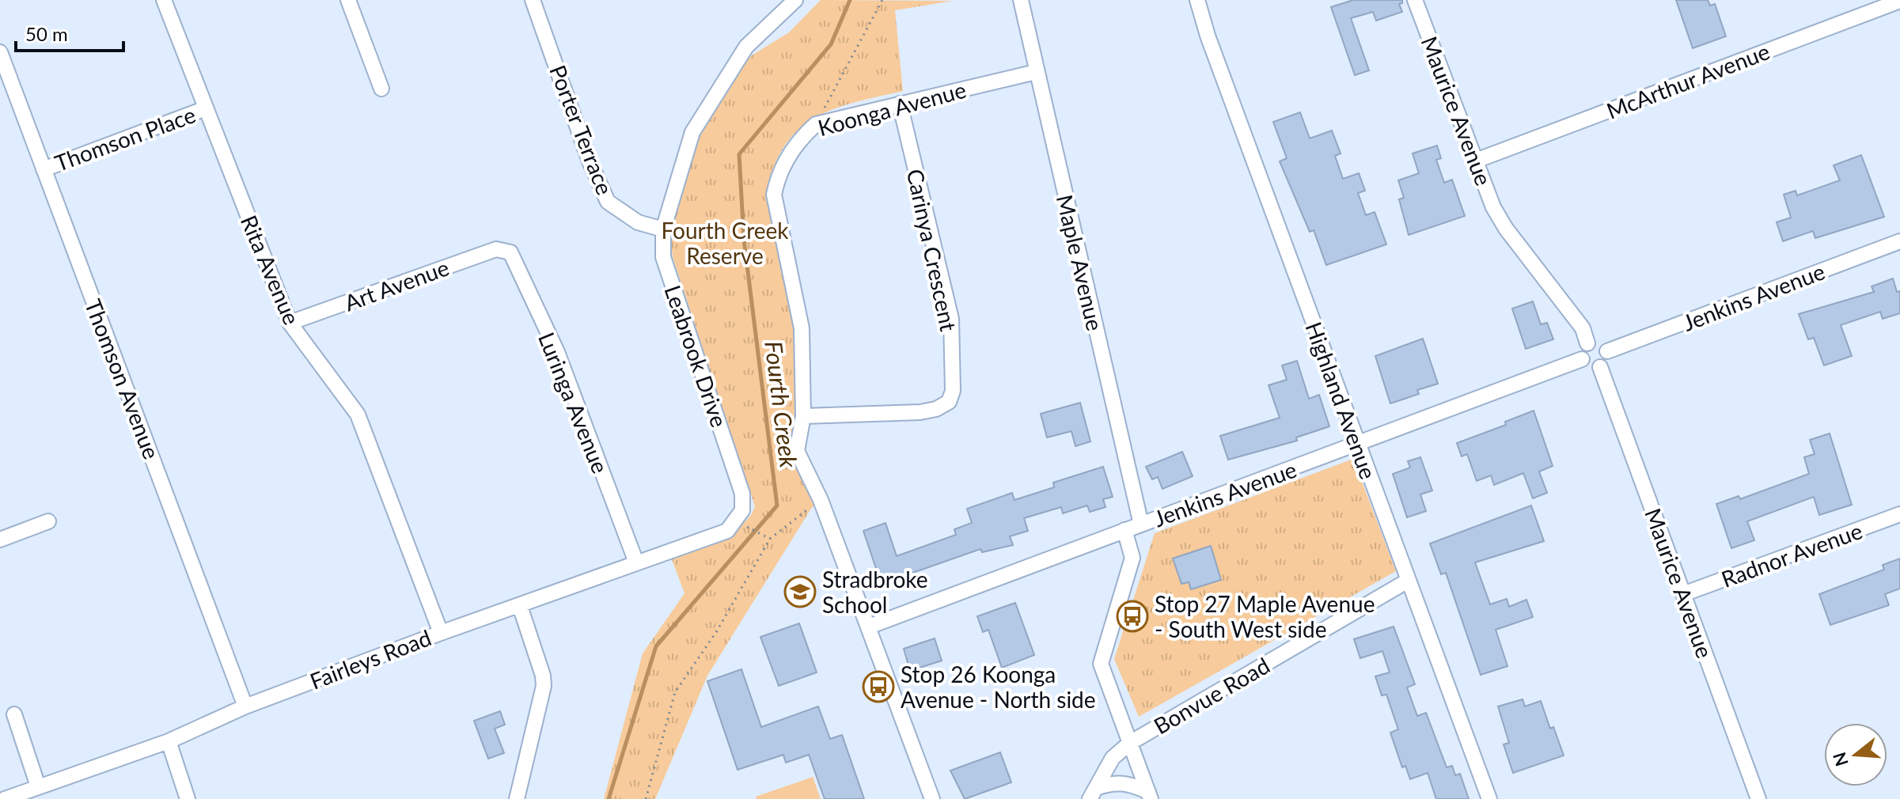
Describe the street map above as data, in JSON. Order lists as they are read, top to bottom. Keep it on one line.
{"streets":{"street":["McArthur Avenue","Koonga Avenue","Maurice Avenue","Porter Terrace","Thomson Place","Carinya Crescent","Maple Avenue","Rita Avenue","Art Avenue","Jenkins Avenue","Leabrook Drive","Thomson Avenue","Highland Avenue","Luringa Avenue","Radnor Avenue","Fairleys Road","Bonvue Road"]},"crossings":[["McArthur Avenue","Maurice Avenue"],["Koonga Avenue","Carinya Crescent"],["Koonga Avenue","Maple Avenue"],["Koonga Avenue","Jenkins Avenue"],["Maurice Avenue","Jenkins Avenue"],["Maurice Avenue","Radnor Avenue"],["Porter Terrace","Leabrook Drive"],["Thomson Place","Rita Avenue"],["Thomson Place","Thomson Avenue"],["Maple Avenue","Jenkins Avenue"],["Rita Avenue","Art Avenue"],["Rita Avenue","Fairleys Road"],["Art Avenue","Luringa Avenue"],["Jenkins Avenue","Highland Avenue"],["Leabrook Drive","Fairleys Road"],["Thomson Avenue","Fairleys Road"],["Highland Avenue","Bonvue Road"],["Luringa Avenue","Fairleys Road"]],"water":["Fourth Creek"],"parks":["Fourth Creek Reserve"],"places":{"school or university":["Stradbroke School"],"bus stop":["Stop 27 Maple Avenue - South West side","Stop 26 Koonga Avenue - North side"]},"scale_bar":"50 m","north":"left"}
